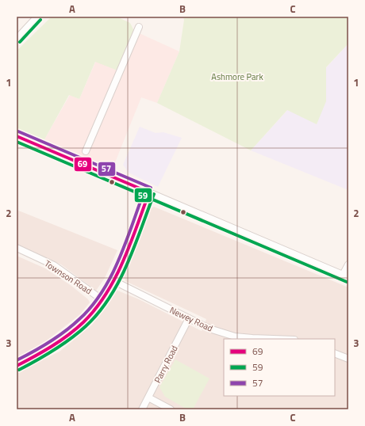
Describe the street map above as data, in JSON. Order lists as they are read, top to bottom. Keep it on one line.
{"streets":{"street":["Townson Road","Newey Road","Parry Road"]},"crossings":[["Newey Road","Parry Road"]],"parks":["Ashmore Park"],"lines":["transit line 59","transit line 57","transit line 69"],"legend":["69","59","57"],"grid":{"columns":["A","B","C"],"rows":["1","2","3"]}}
